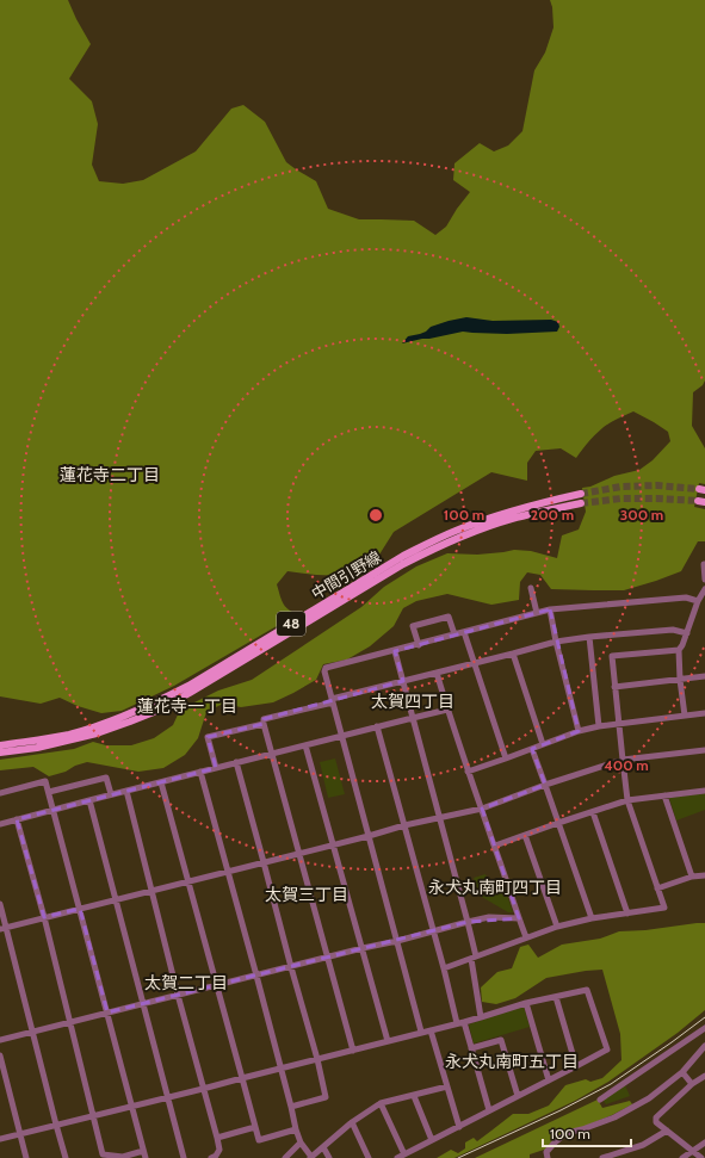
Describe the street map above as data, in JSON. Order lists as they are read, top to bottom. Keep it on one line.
{"streets":{"main road":["中間引野線","48"]},"districts":["蓮花寺二丁目","太賀四丁目","蓮花寺一丁目","永犬丸南町四丁目","太賀三丁目","太賀二丁目","永犬丸南町五丁目"],"scale_bar":"100 m","rings":["100 m","200 m","300 m","400 m"]}
